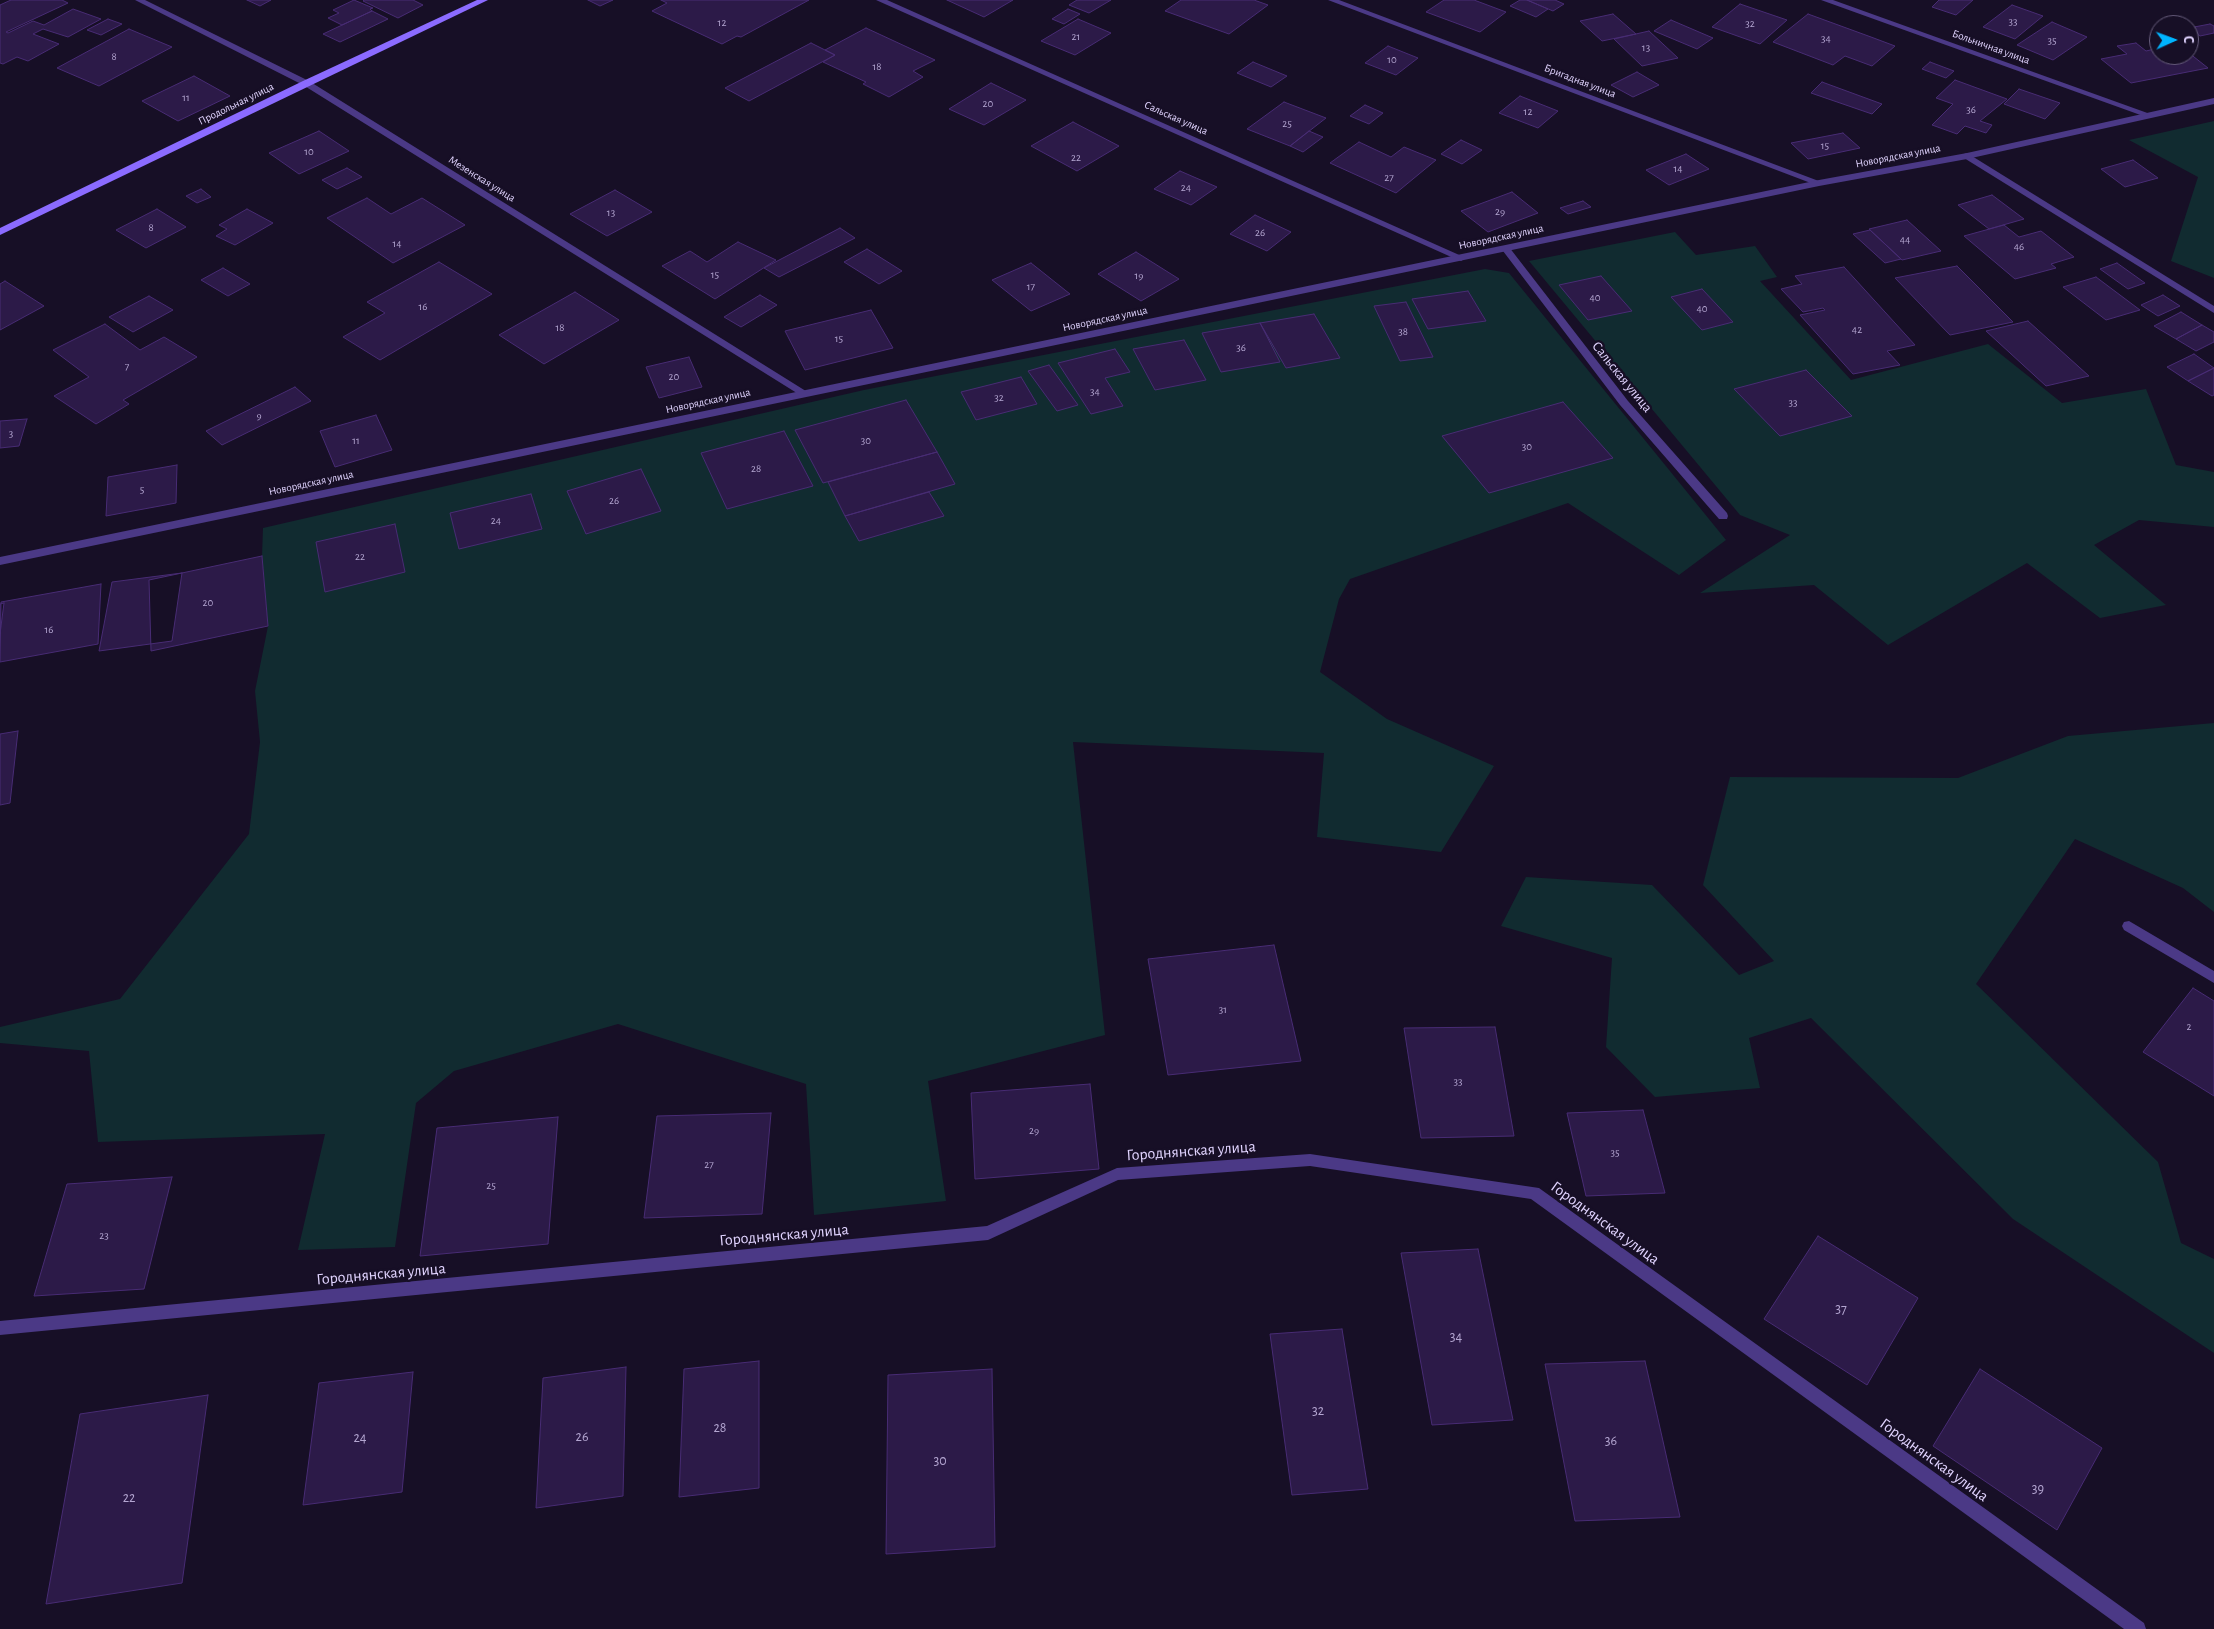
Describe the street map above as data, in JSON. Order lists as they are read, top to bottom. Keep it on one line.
{"streets":{"main road":["Продольная улица"],"street":["Больничная улица","Бригадная улица","Сальская улица","Новорядская улица","Мезенская улица","Городнянская улица"]},"crossings":[["Больничная улица","Новорядская улица"],["Бригадная улица","Новорядская улица"],["Продольная улица","Мезенская улица"],["Сальская улица","Новорядская улица"],["Новорядская улица","Мезенская улица"]],"house_numbers":["33","12","32","21","34","35","13","8","10","18","11","20","36","12","25","15","10","22","14","27","24","29","13","8","26","44","14","46","15","19","17","40","16","40","18","42","38","15","36","7","20","34","32","33","9","3","11","30","30","28","5","26","24","22","20","16","31","2","33","29","35","27","25","23","37","34","32","28","26","24","36","30","39","22"],"north":"right"}
